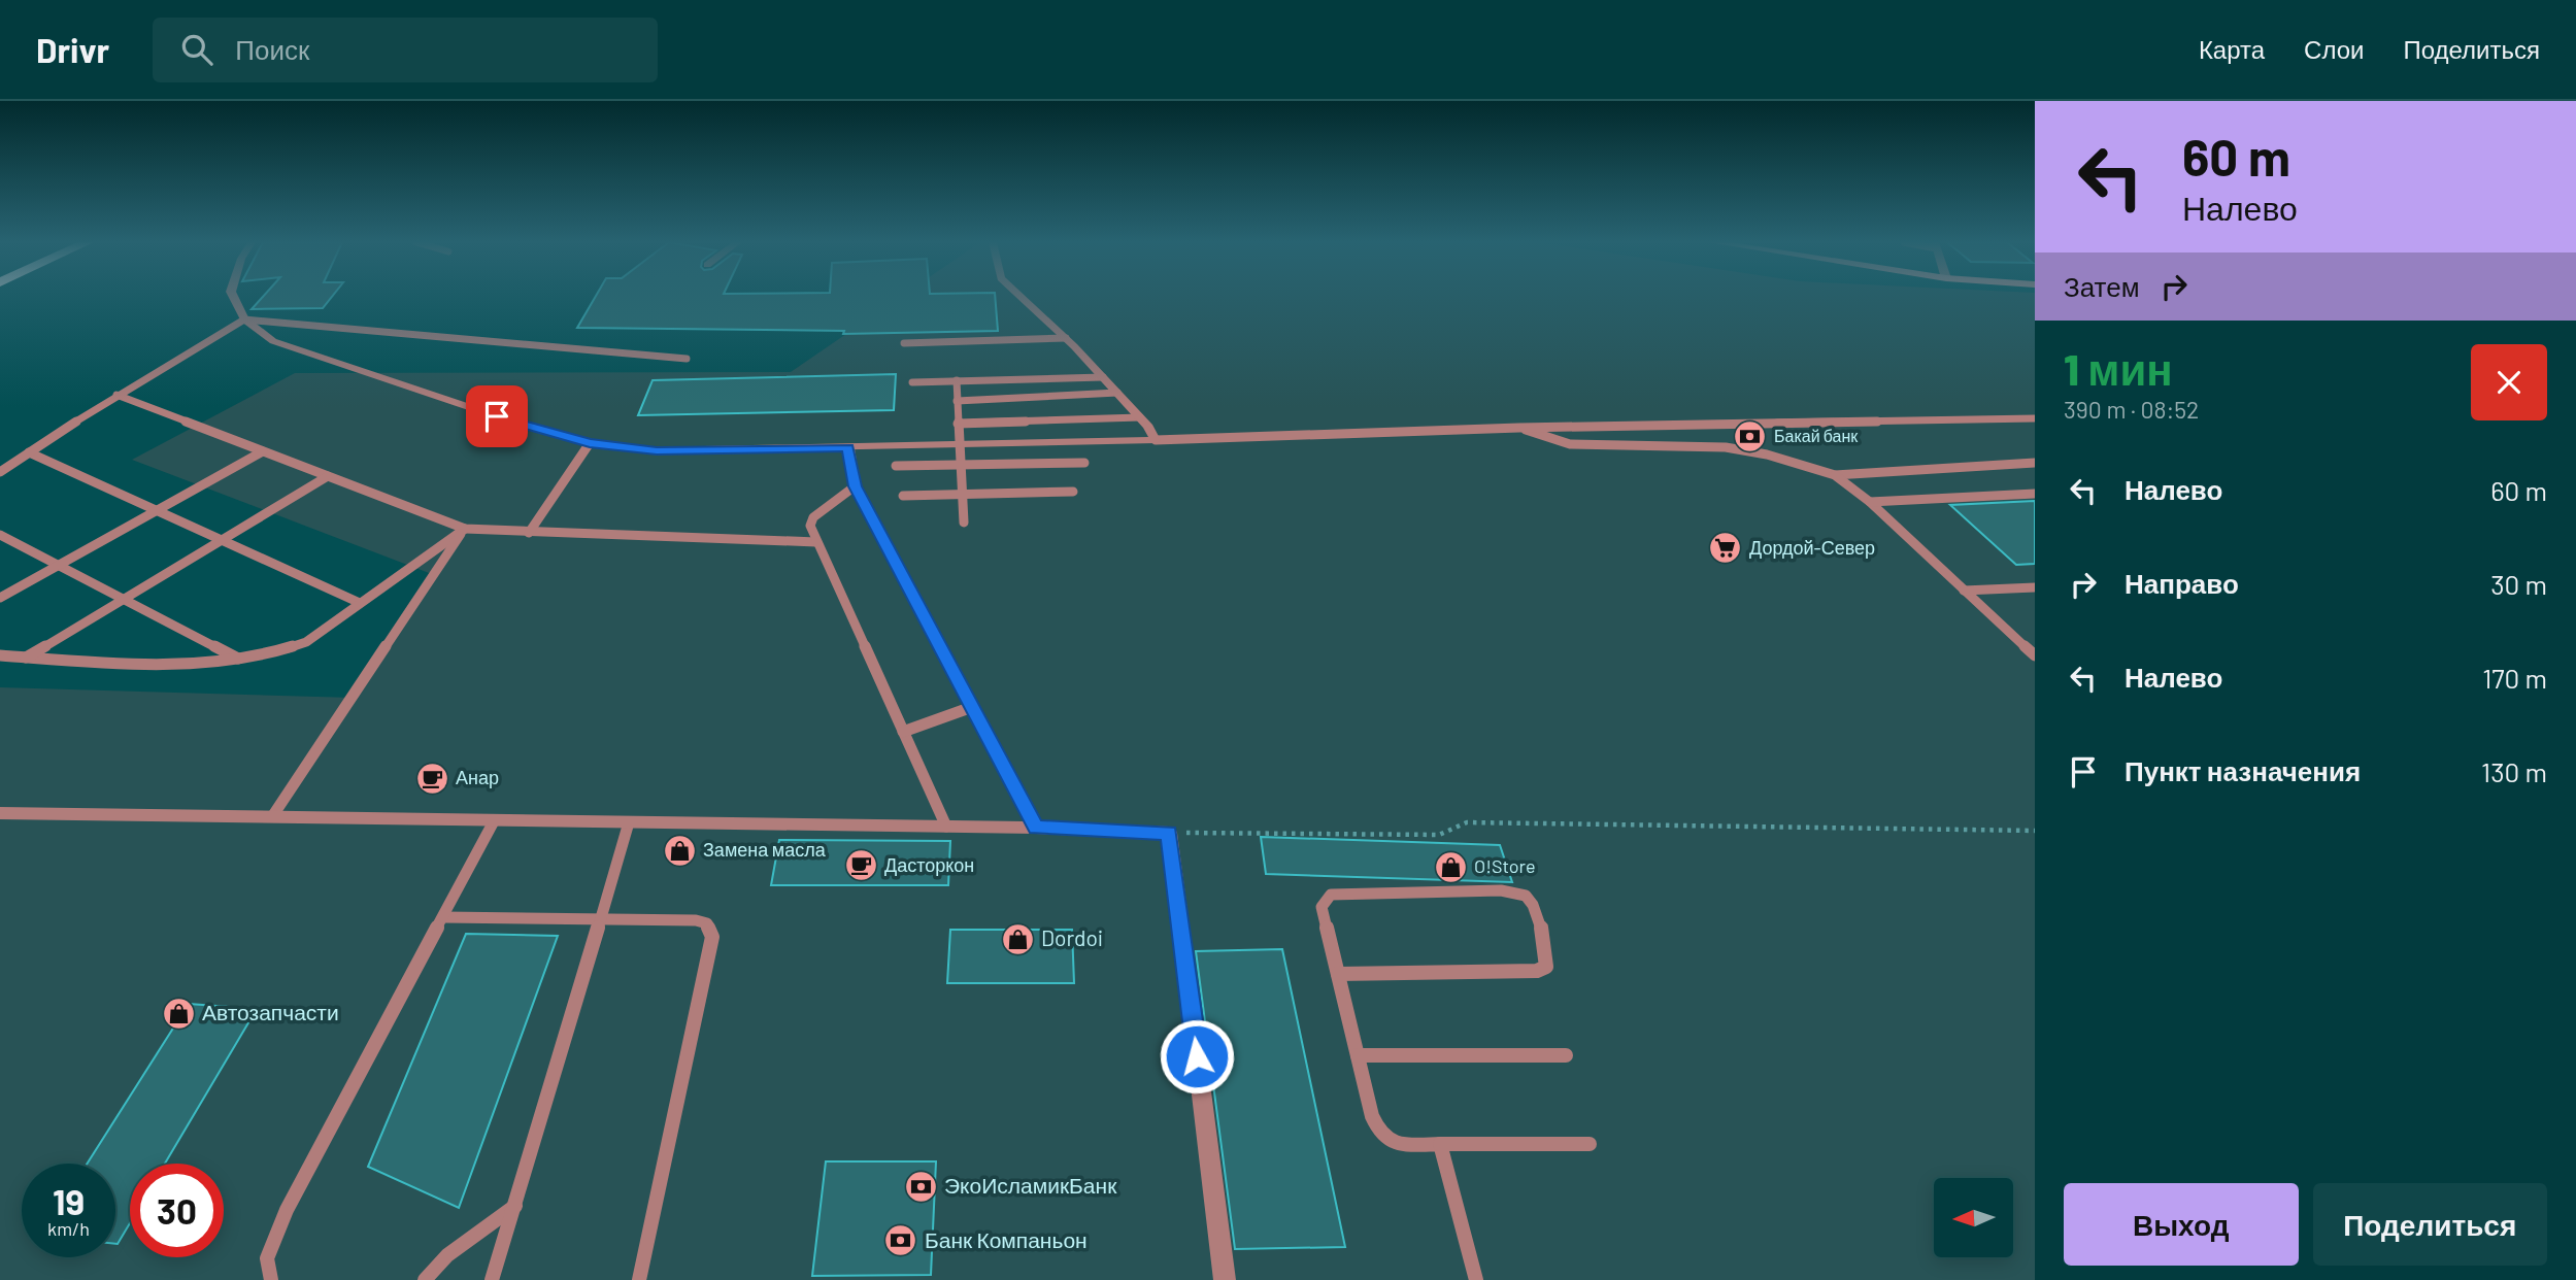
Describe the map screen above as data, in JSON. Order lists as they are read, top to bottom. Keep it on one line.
{"places":{"bank":["Бакай банк","ЭкоИсламикБанк","Банк Компаньон"],"supermarket":["Дордой-Север"],"cafe":["Анар","Дасторкон"],"shop":["Замена масла","O!Store","Dordoi","Автозапчасти"]},"north":"left","page":{"header":"Drivr","search":"Поиск","nav":["Карта","Слои","Поделиться"],"turn":["60 m","Налево"],"then":"Затем","heading":["1 мин","390 m · 08:52"],"list":[{"name":"Налево","value":"60 m"},{"name":"Направо","value":"30 m"},{"name":"Налево","value":"170 m"},{"name":"Пункт назначения","value":"130 m"}],"speed":"19 km/h","limit":"30","buttons":["Выход","Поделиться"]}}
